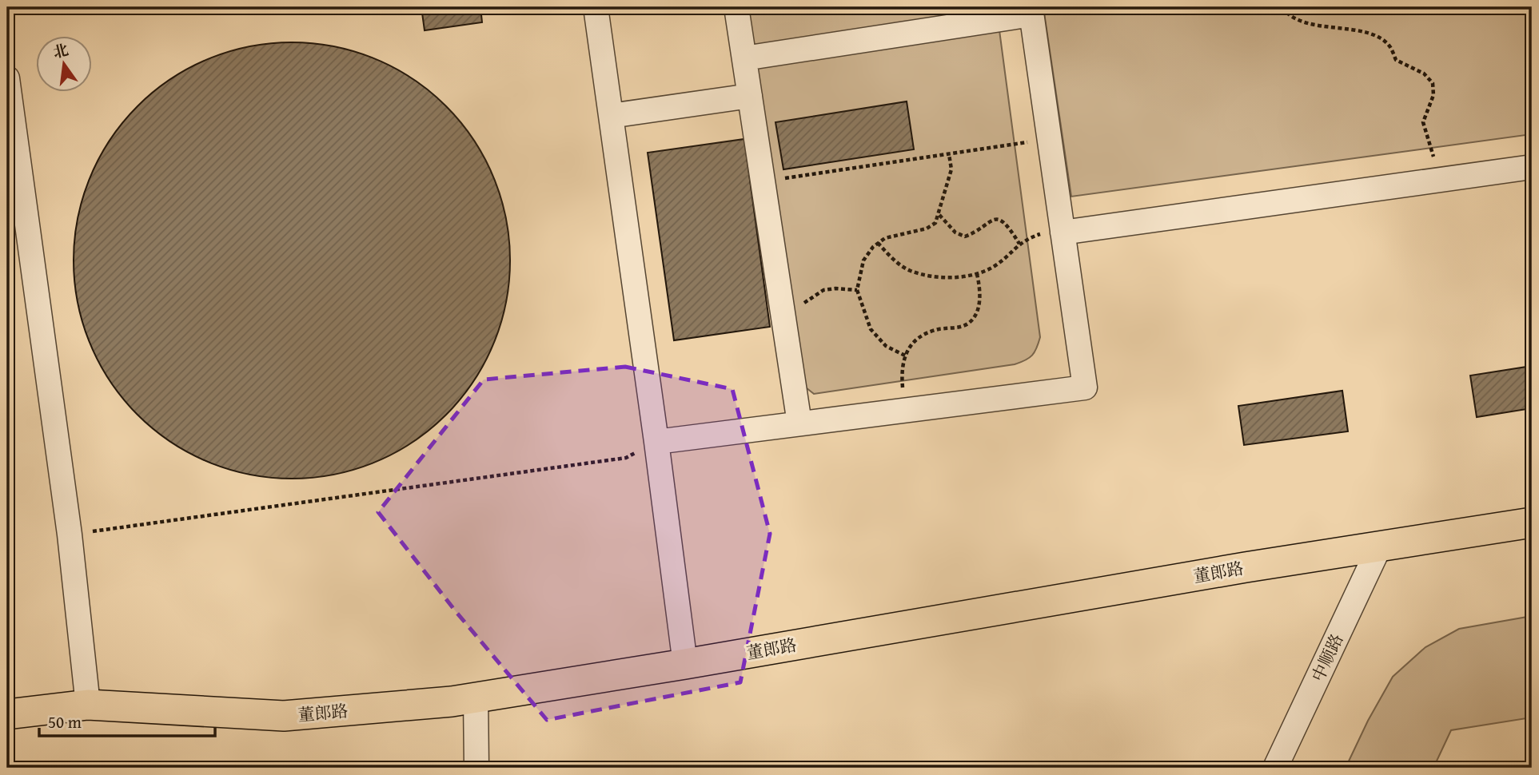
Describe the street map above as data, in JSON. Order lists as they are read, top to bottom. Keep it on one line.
{"streets":{"main road":["董郎路"],"street":["中顺路"]},"crossings":[["董郎路","中顺路"]],"scale_bar":"50 m","north":"top"}
